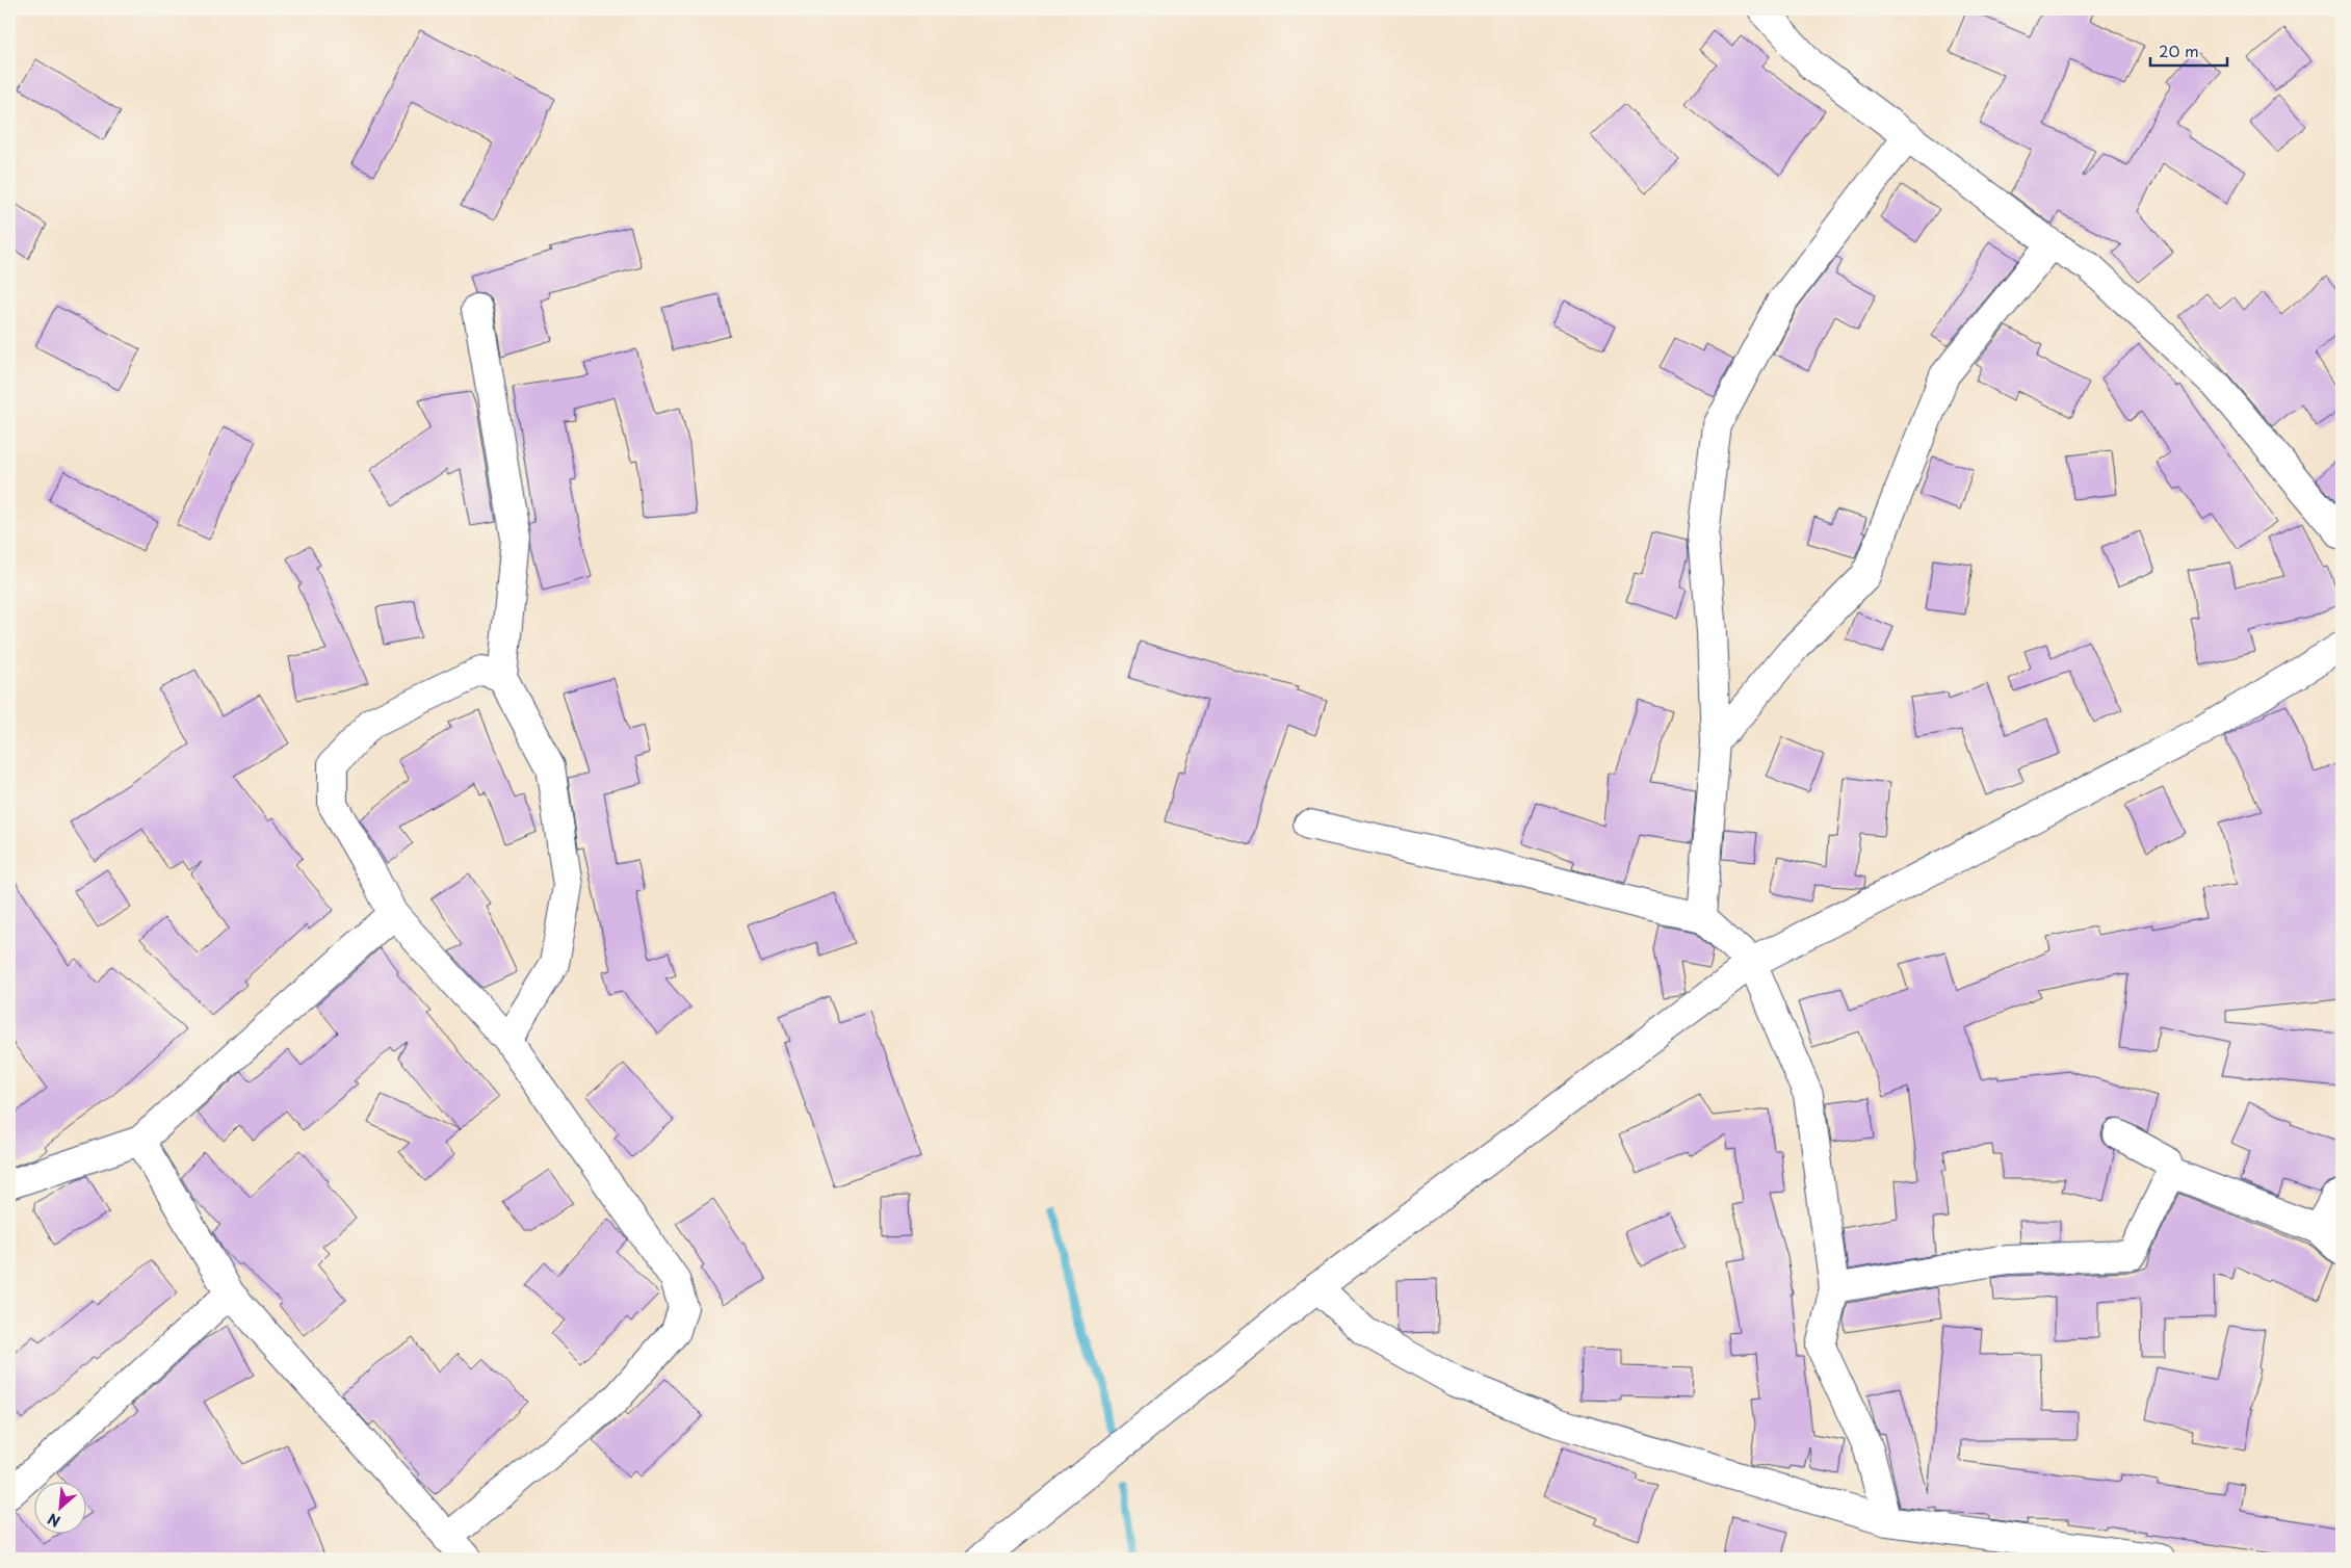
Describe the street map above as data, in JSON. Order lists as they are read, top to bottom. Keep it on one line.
{"scale_bar":"20 m","north":"bottom left"}
